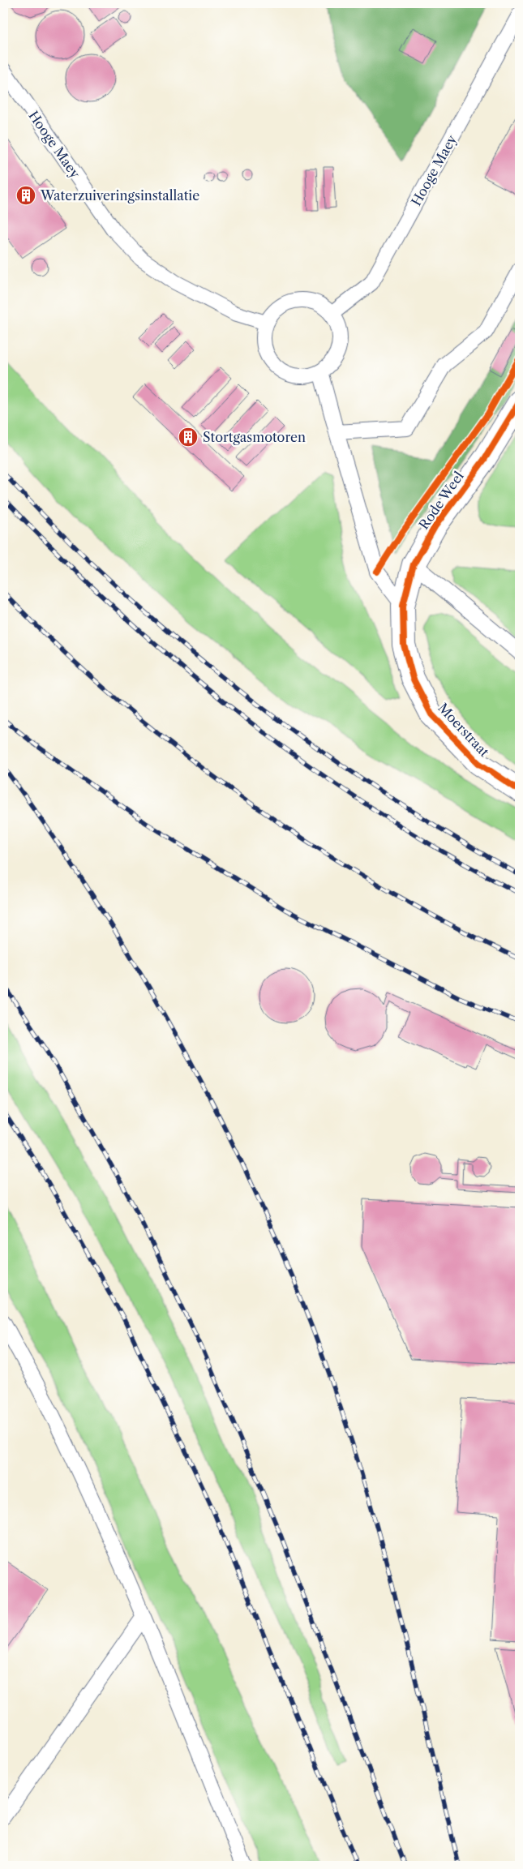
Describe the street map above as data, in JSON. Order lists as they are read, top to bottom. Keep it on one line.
{"streets":{"street":["Rode Weel","Moerstraat"],"lane":["Hooge Maey"]},"crossings":[["Rode Weel","Moerstraat"]],"places":{"building":["Waterzuiveringsinstallatie","Stortgasmotoren"]}}
